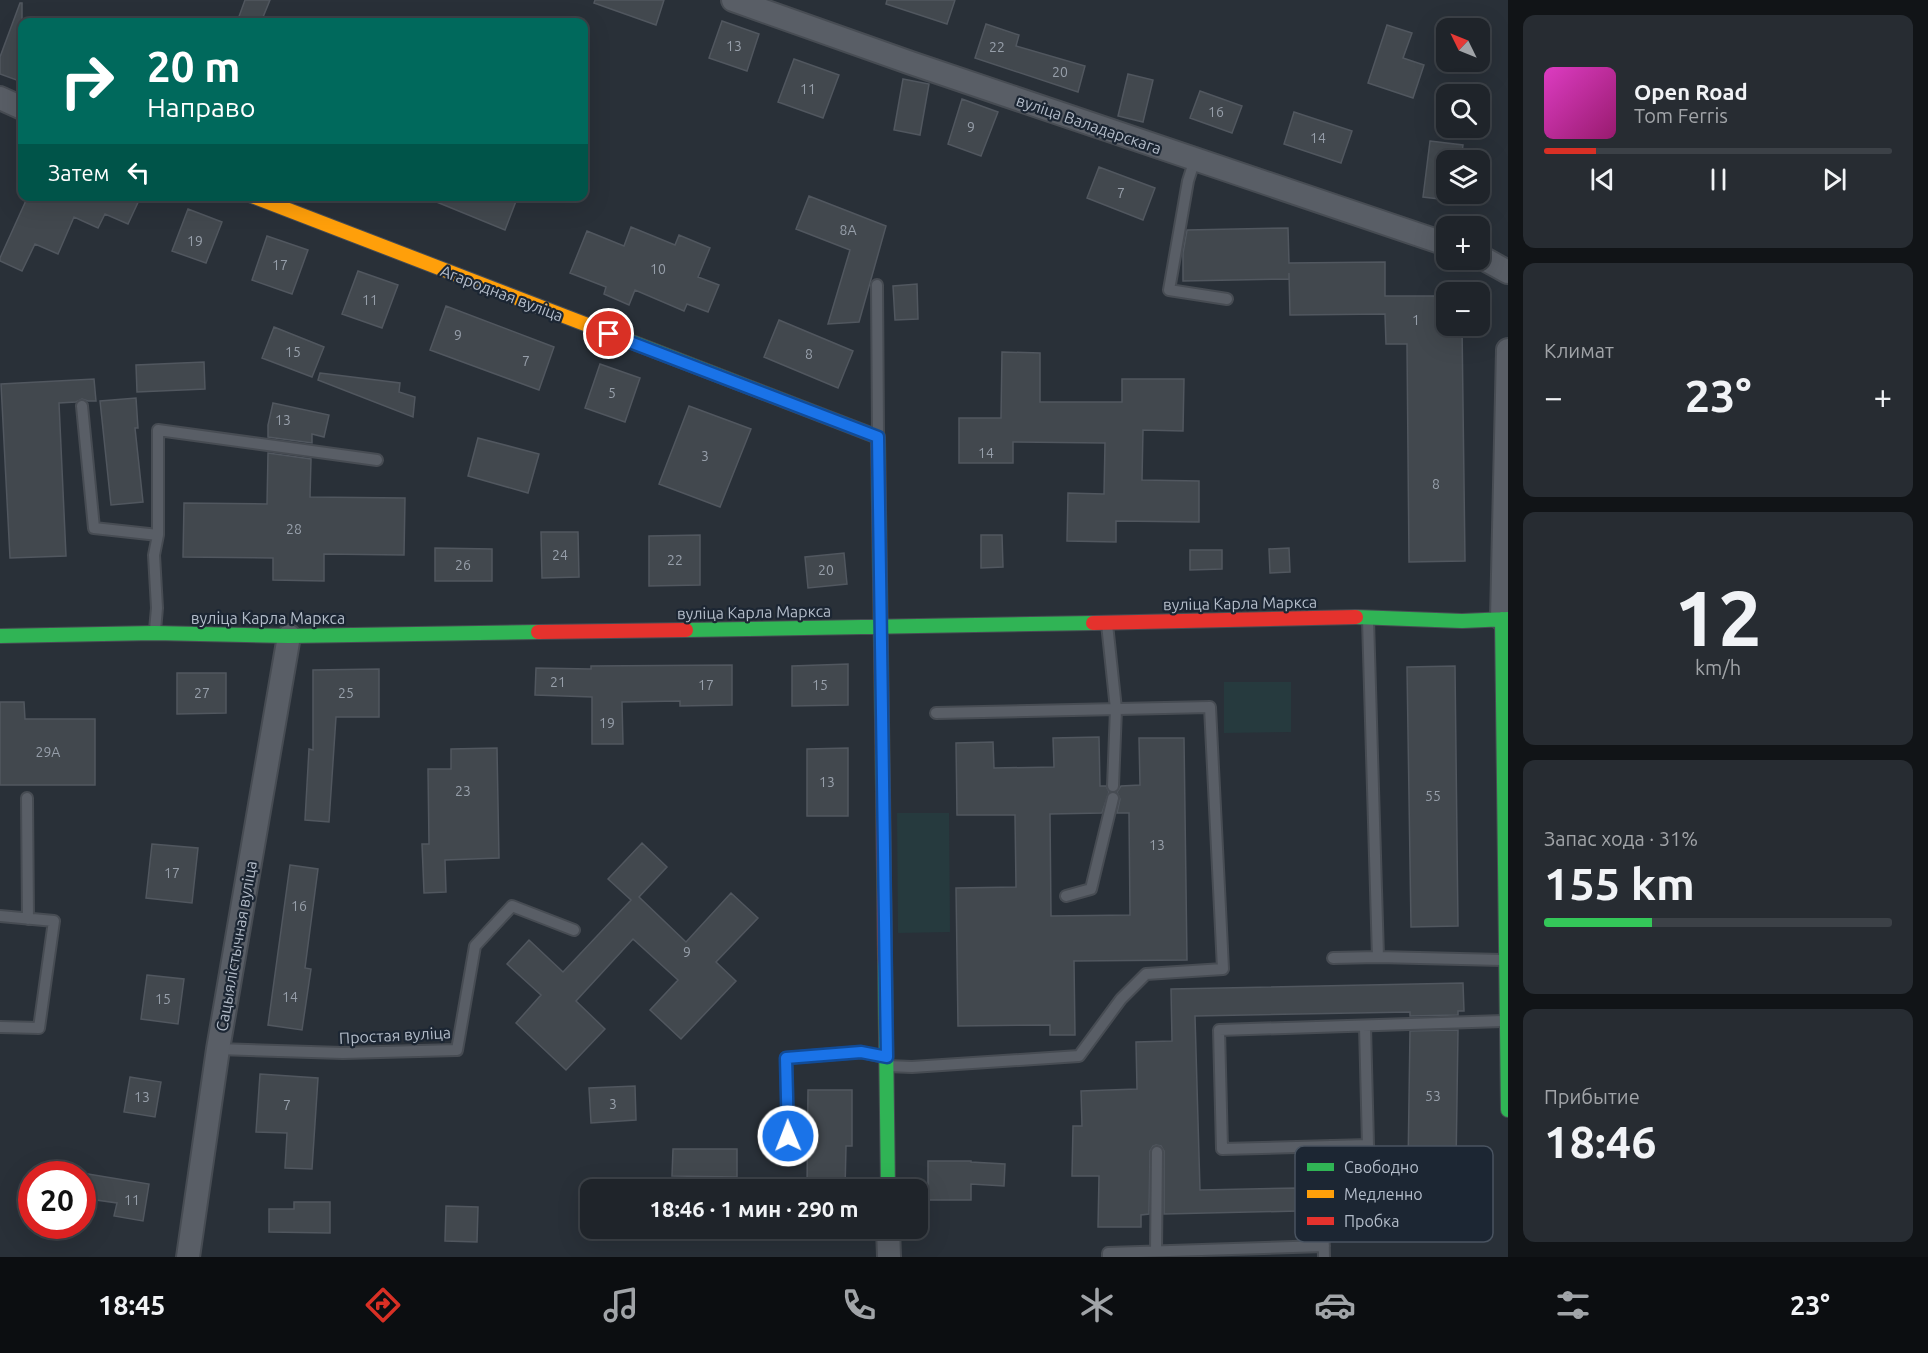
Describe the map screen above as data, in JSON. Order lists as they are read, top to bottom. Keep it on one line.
{"streets":{"street":["вуліца Валадарскага","Агародная вуліца","вуліца Карла Маркса","Сацыялістычная вуліца"],"lane":["Простая вуліца"]},"crossings":[["вуліца Карла Маркса","Сацыялістычная вуліца"],["Сацыялістычная вуліца","Простая вуліца"]],"house_numbers":["13","22","20","11","16","9","14","7","8А","19","17","10","11","1","9","15","8","7","5","13","14","3","8","28","24","22","26","20","21","17","15","27","25","19","29А","13","23","55","13","17","16","9","14","15","53","13","3","7","11"],"legend":["Свободно","Медленно","Пробка"],"north":"top left","page":{"map_buttons":["+","−"],"turn":["20 m","Направо"],"song":["Open Road","Tom Ferris"],"then":"Затем","tile":["Климат",["12","km/h"],["Запас хода · 31%","155 km"],["Прибытие","18:46"]],"heat":["−","23°","+"],"limit":"20","trip":"18:46 · 1 мин · 290 m","tabs":["18:45","23°"]}}
